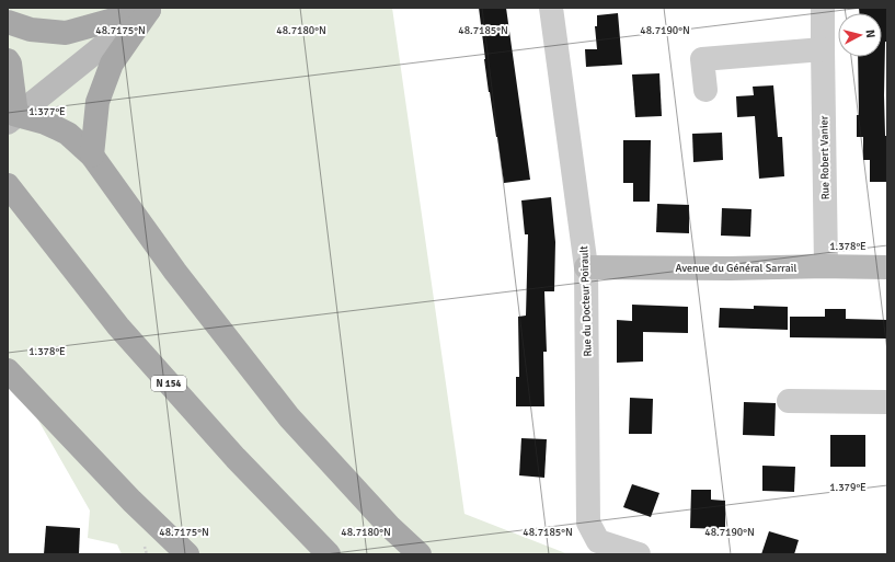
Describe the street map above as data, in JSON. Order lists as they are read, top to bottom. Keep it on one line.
{"streets":{"main road":["N 154"],"street":["Rue Robert Vanier","Avenue du Général Sarrail","Rue du Docteur Poirault"]},"crossings":[["Rue Robert Vanier","Avenue du Général Sarrail"],["Avenue du Général Sarrail","Rue du Docteur Poirault"]],"north":"right","coordinates":["48.7175°N","48.7180°N","48.7185°N","48.7190°N","1.377°E","1.378°E","1.379°E"]}
